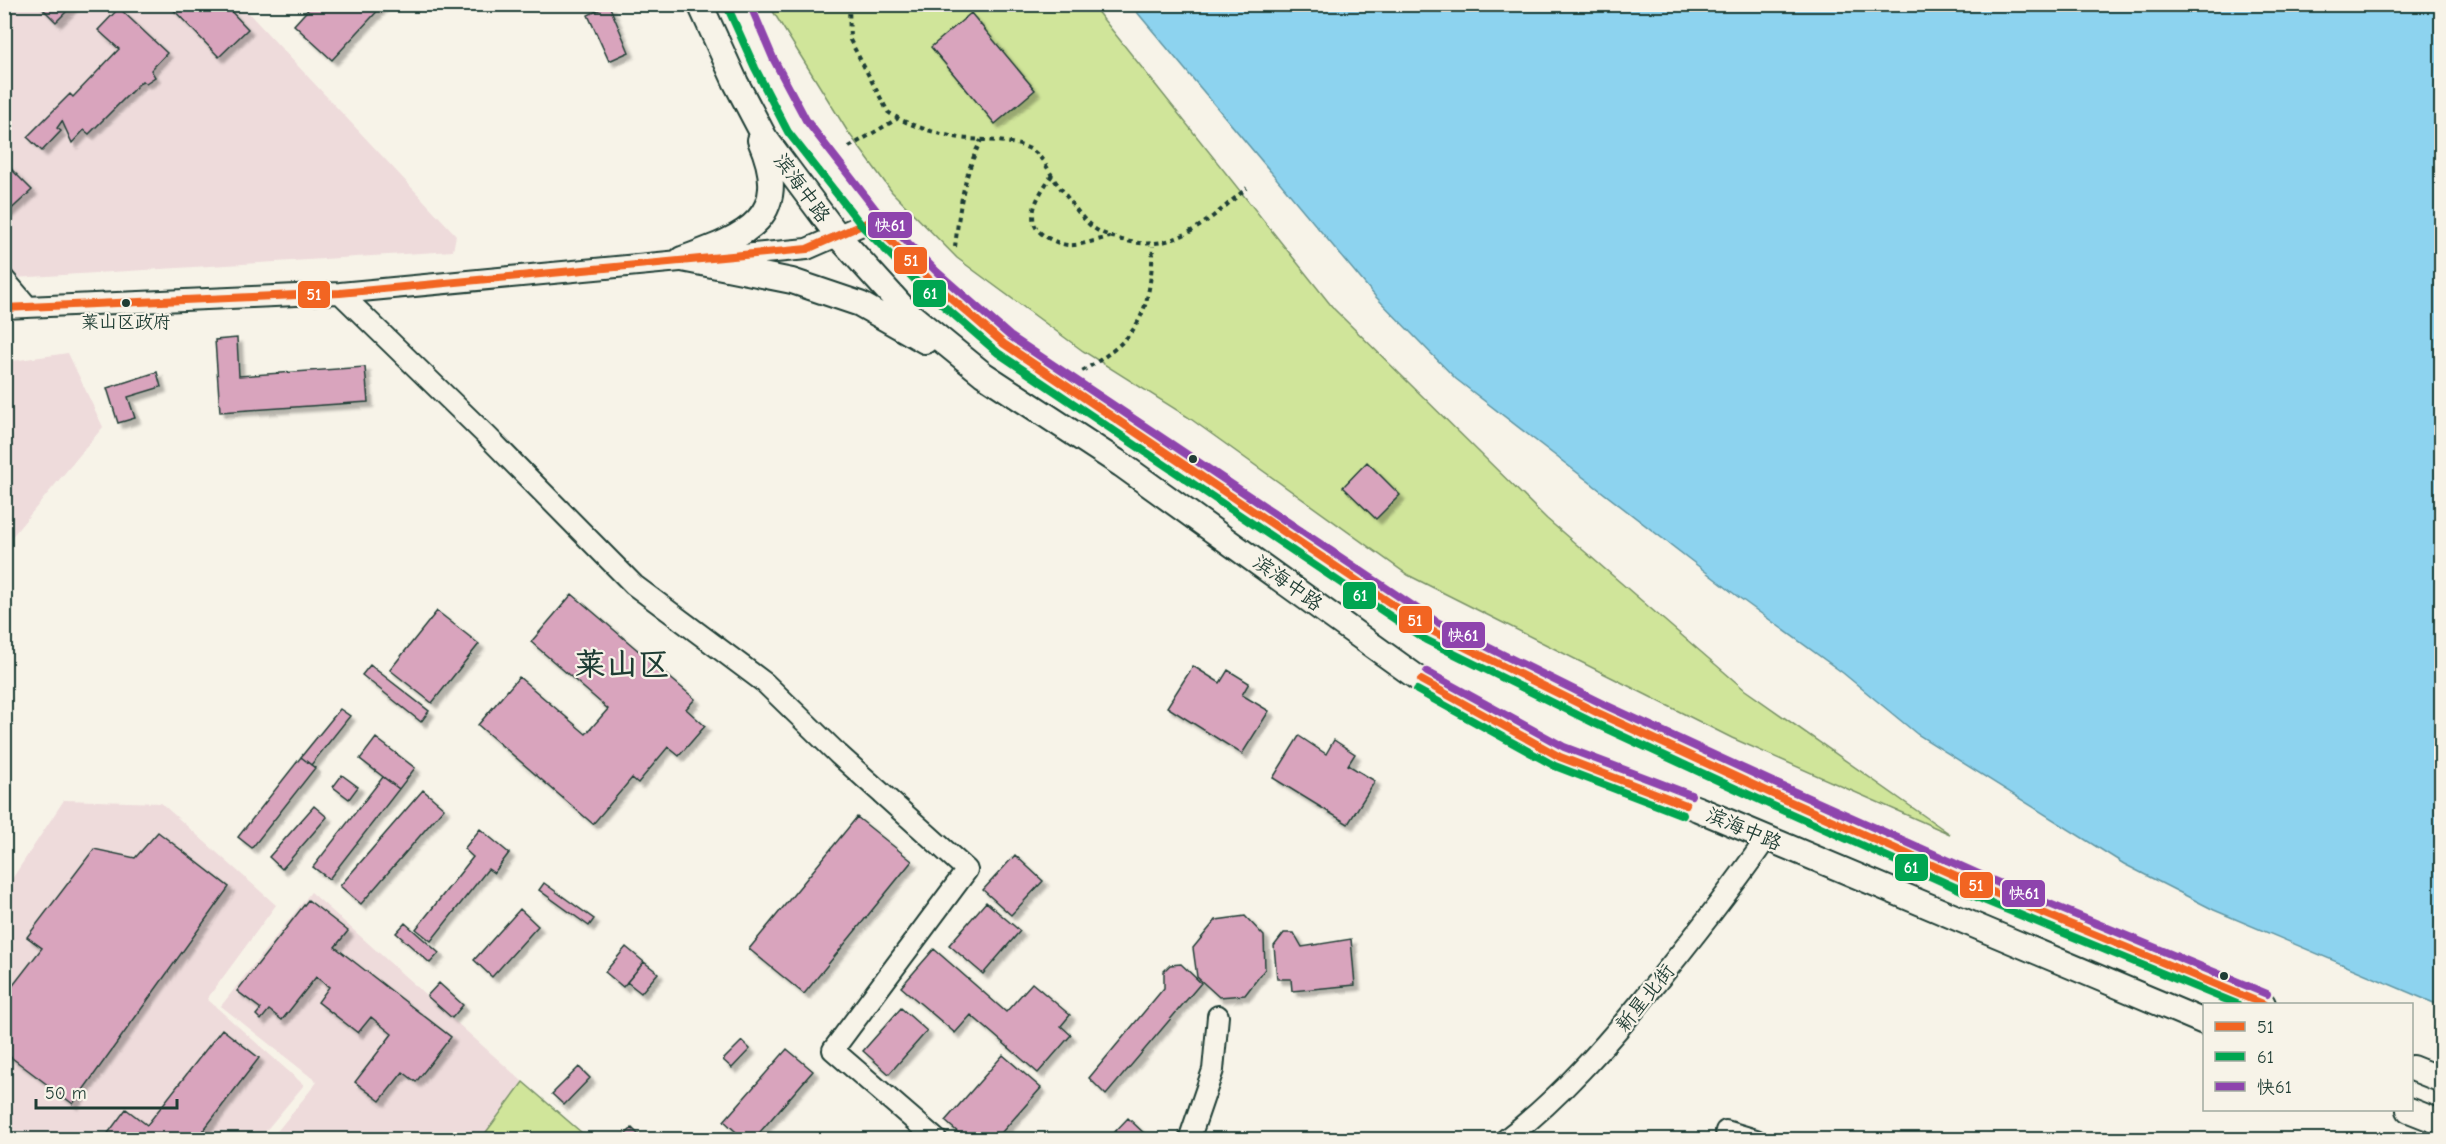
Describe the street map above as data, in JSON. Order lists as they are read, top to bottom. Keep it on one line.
{"streets":{"main road":["滨海中路"],"street":["新星北街"]},"crossings":[["滨海中路","新星北街"]],"districts":["莱山区"],"places":["莱山区政府"],"lines":["transit line 快61","transit line 61","transit line 51"],"legend":["51","61","快61"],"scale_bar":"50 m"}
